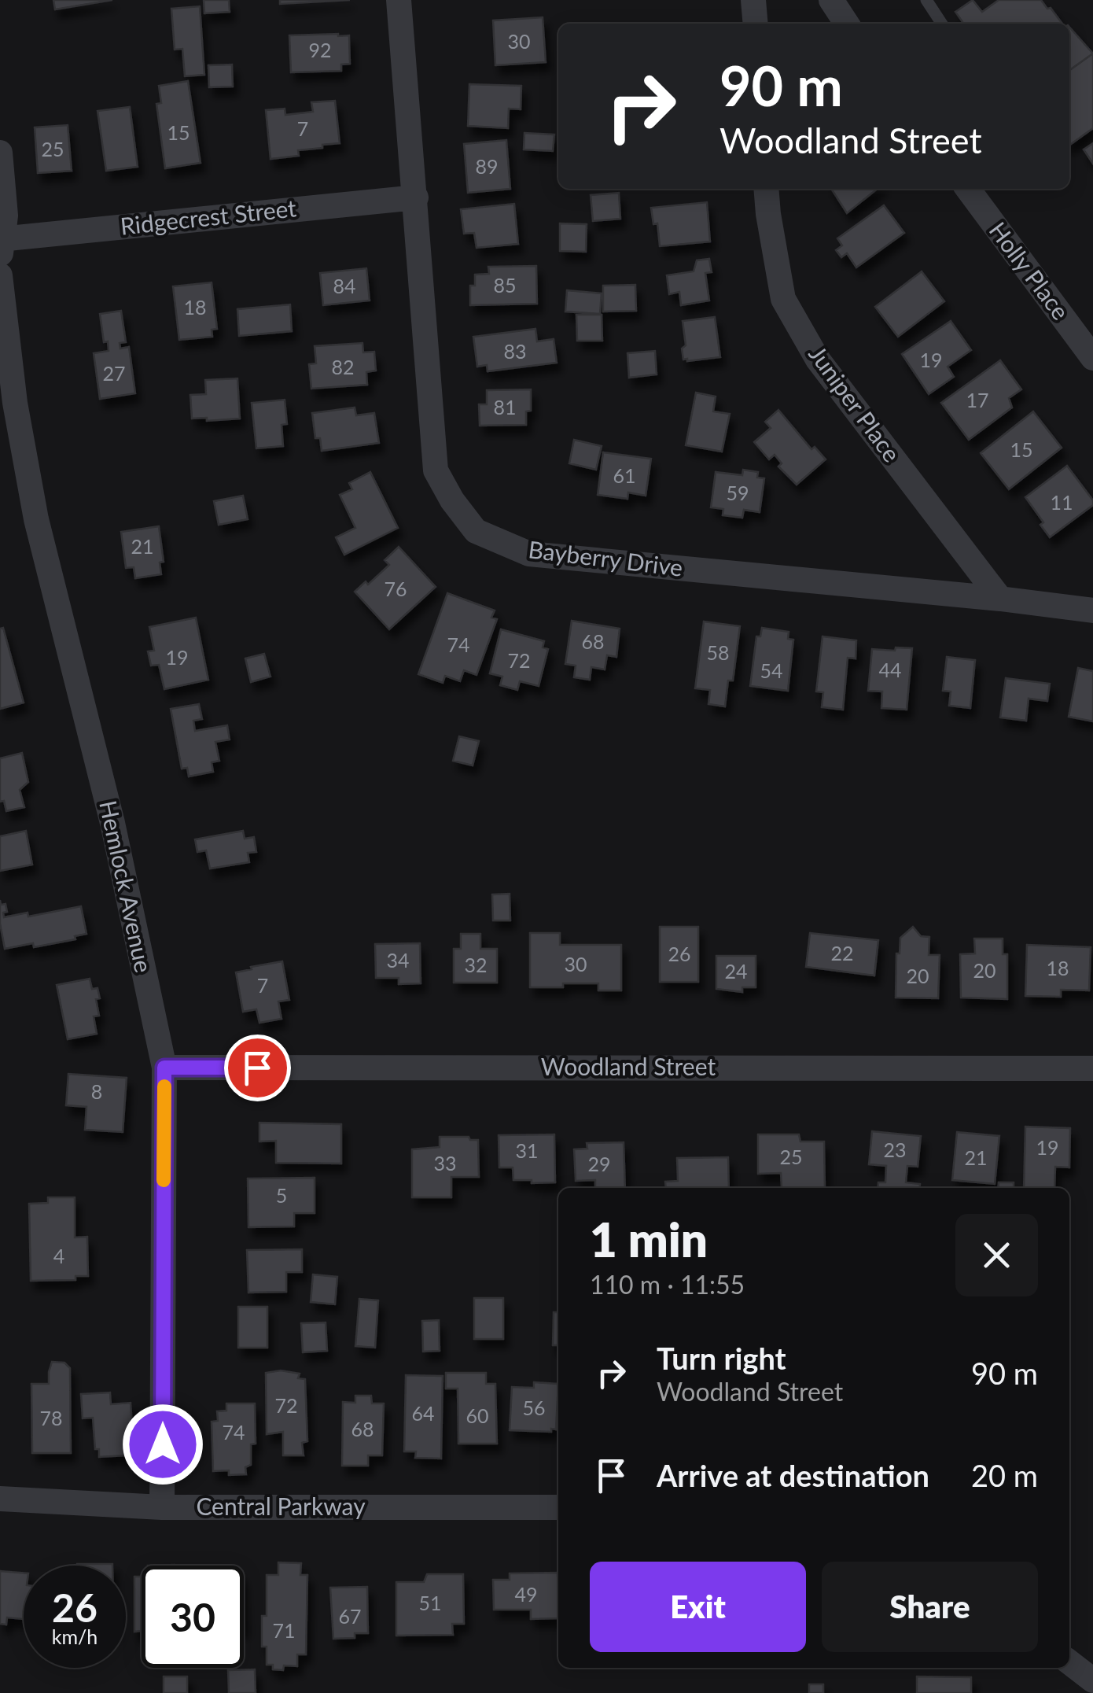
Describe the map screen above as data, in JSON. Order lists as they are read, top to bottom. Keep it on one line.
{"streets":{"street":["Ridgecrest Street","Holly Place","Juniper Place","Bayberry Drive","Hemlock Avenue","Woodland Street","Central Parkway"]},"crossings":[["Ridgecrest Street","Bayberry Drive"],["Juniper Place","Bayberry Drive"],["Hemlock Avenue","Woodland Street"],["Hemlock Avenue","Central Parkway"]],"house_numbers":["30","92","7","15","25","89","85","84","18","83","19","82","27","17","81","15","61","59","11","21","76","68","74","58","19","72","44","54","22","26","34","30","32","18","20","24","20","7","8","19","23","31","25","21","33","29","5","4","72","56","64","60","78","68","74","49","51","67","71"],"page":{"turn":["90 m","Woodland Street"],"heading":["1 min","110 m · 11:55"],"list":[{"name":"Turn right","note":"Woodland Street","value":"90 m"},{"name":"Arrive at destination","value":"20 m"}],"buttons":["Exit","Share"],"speed":"26 km/h","limit":"30"}}
